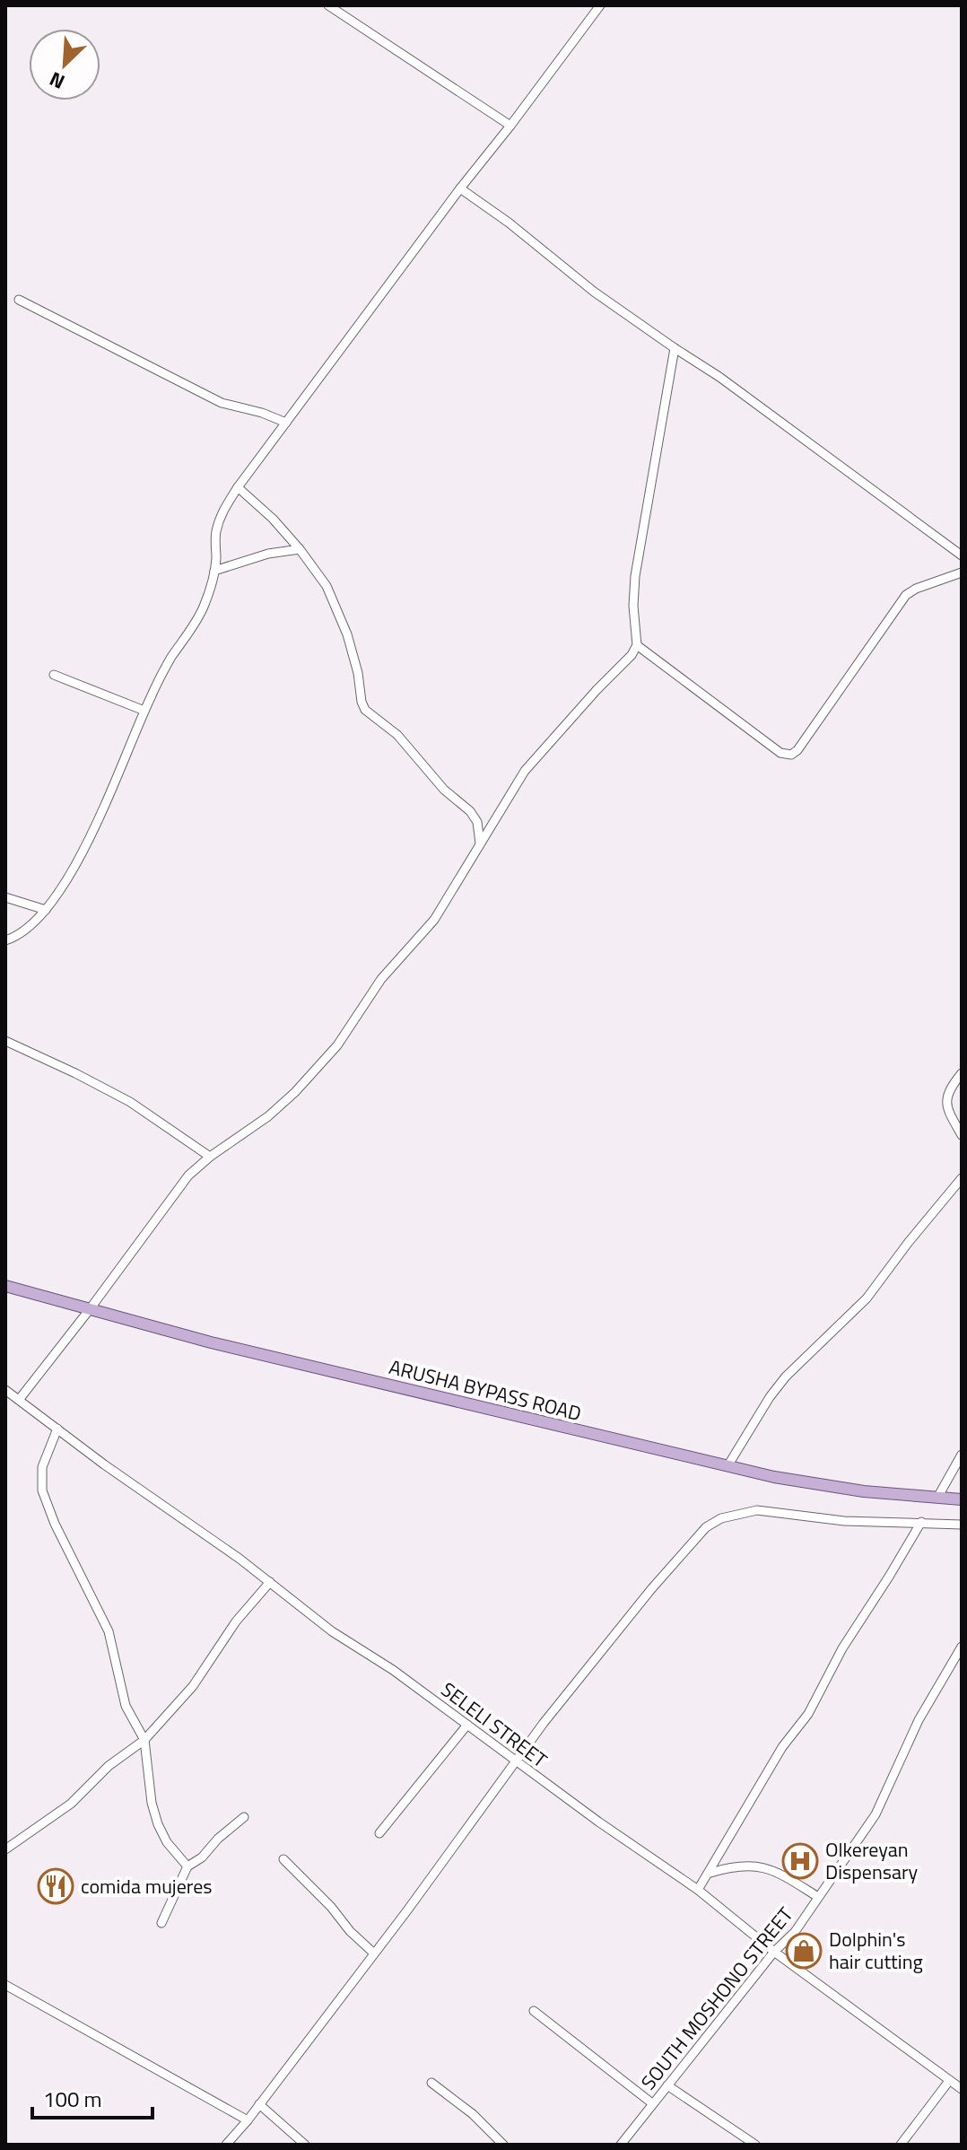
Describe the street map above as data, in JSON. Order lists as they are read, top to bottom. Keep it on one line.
{"streets":{"main road":["ARUSHA BYPASS ROAD"],"street":["SELELI STREET","SOUTH MOSHONO STREET"]},"crossings":[["SELELI STREET","SOUTH MOSHONO STREET"]],"places":{"hospital":["Olkereyan Dispensary"],"restaurant":["comida mujeres"],"shop":["Dolphin's hair cutting"]},"scale_bar":"100 m","north":"bottom left"}
